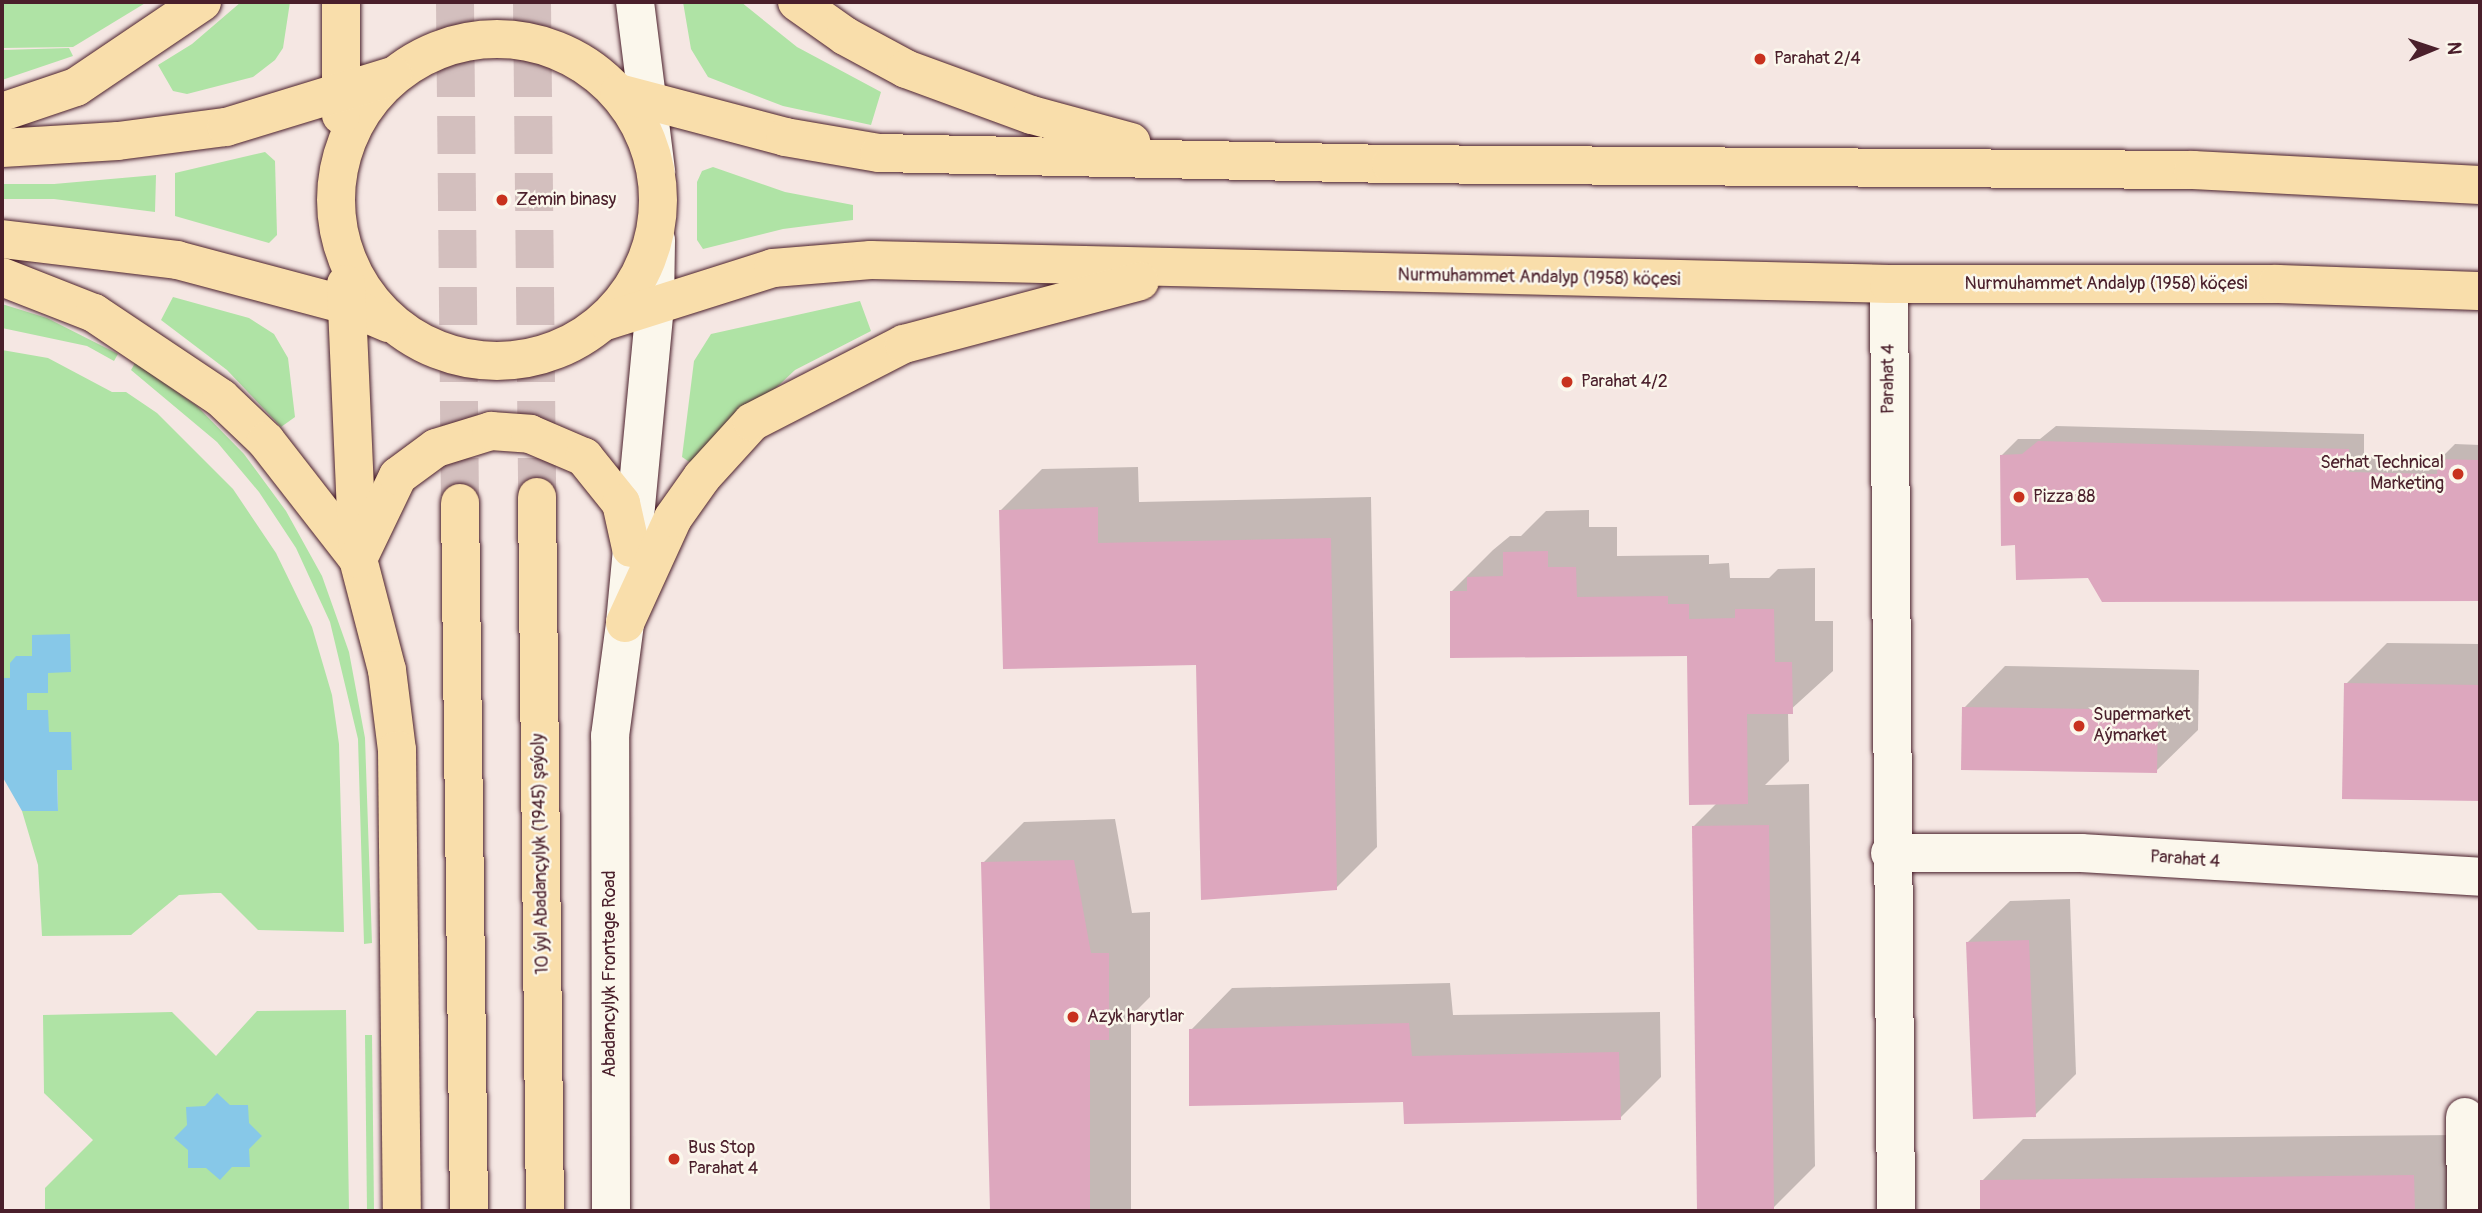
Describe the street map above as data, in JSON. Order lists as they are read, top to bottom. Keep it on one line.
{"streets":{"main road":["Nurmuhammet Andalyp (1958) köçesi","10 ýyl Abadançylyk (1945) şaýoly"],"street":["Parahat 4","Abadancylyk Frontage Road"]},"crossings":[["Nurmuhammet Andalyp (1958) köçesi","Parahat 4"]],"places":["Parahat 2/4","Zemin binasy","Parahat 4/2","Serhat Technical Marketing","Pizza 88","Supermarket Aýmarket","Azyk harytlar","Bus Stop Parahat 4"],"north":"right"}
